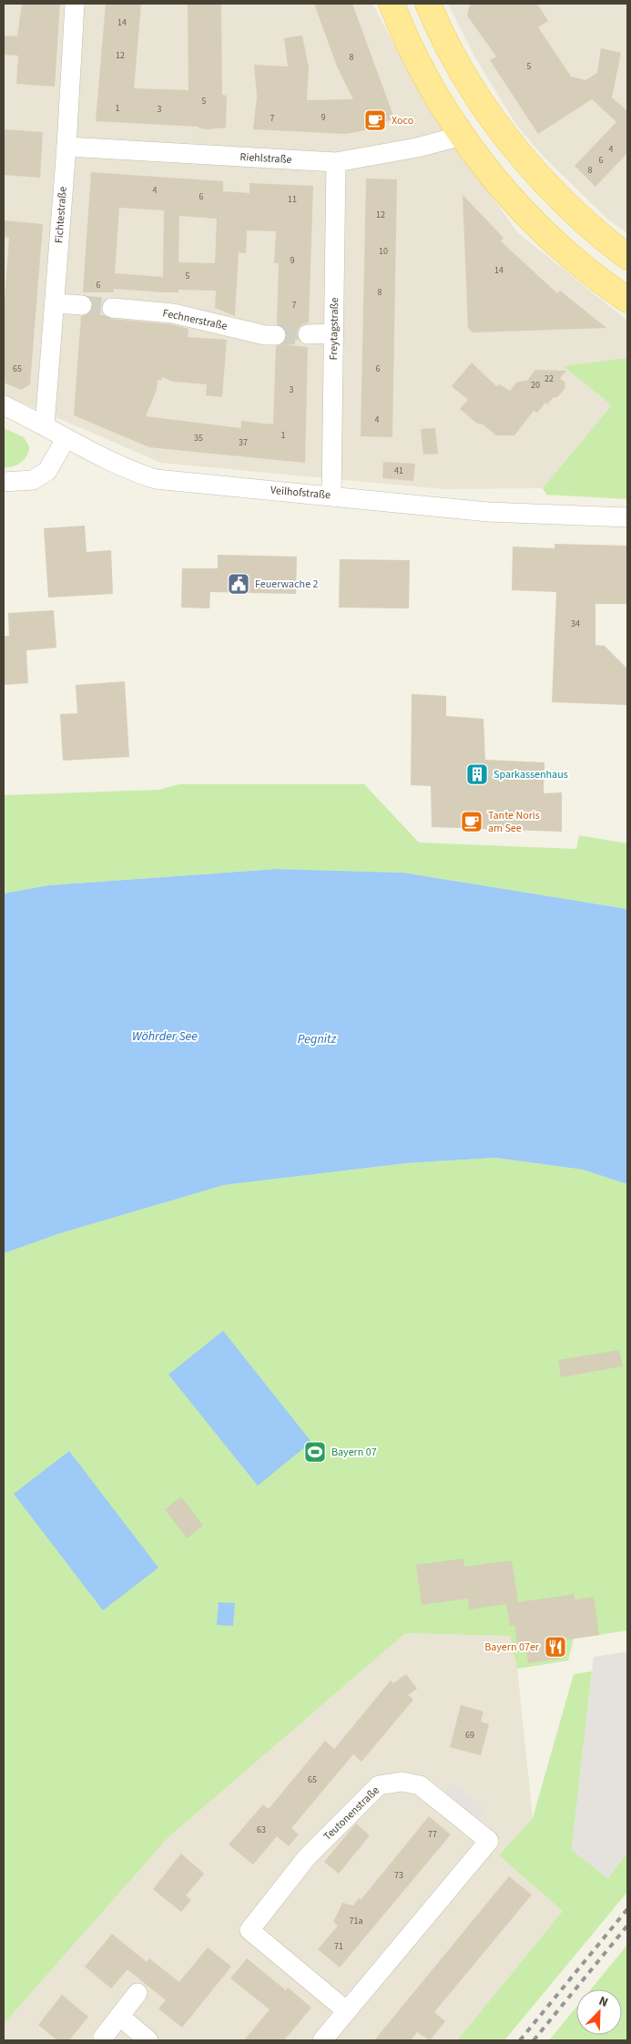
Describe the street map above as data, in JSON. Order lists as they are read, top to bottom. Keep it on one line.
{"streets":{"street":["Riehlstraße","Fichtestraße","Fechnerstraße","Freytagstraße","Veilhofstraße","Teutonenstraße"]},"crossings":[["Riehlstraße","Fichtestraße"],["Riehlstraße","Freytagstraße"],["Fichtestraße","Veilhofstraße"],["Freytagstraße","Veilhofstraße"]],"water":["Wöhrder See","Pegnitz"],"places":{"cafe":["Xoco","Tante Noris am See"],"public building":["Feuerwache 2"],"building":["Sparkassenhaus"],"sports":["Bayern 07"],"restaurant":["Bayern 07er"]},"house_numbers":["14","12","8","5","5","1","3","9","7","4","6","8","4","6","11","12","10","9","14","5","6","8","7","65","6","22","20","3","4","1","35","37","41","34","69","65","63","77","73","71a","71"],"north":"top right"}
